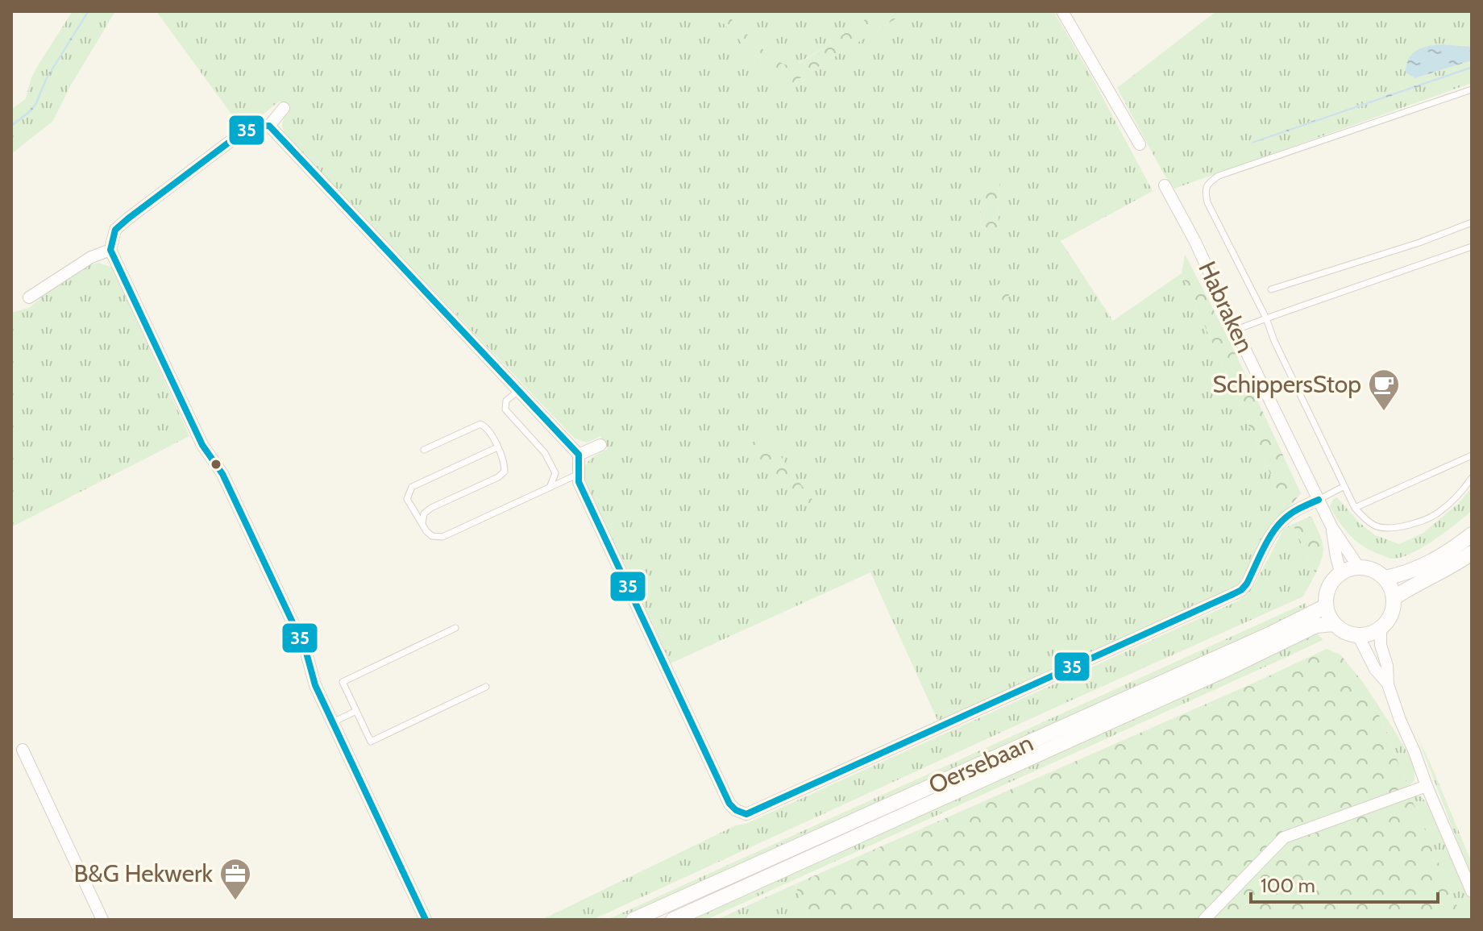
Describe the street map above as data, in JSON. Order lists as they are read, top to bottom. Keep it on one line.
{"streets":{"main road":["Oersebaan"],"street":["Habraken"]},"crossings":[["Habraken","Oersebaan"]],"places":{"cafe":["SchippersStop"],"office":["B&G Hekwerk"]},"lines":["transit line 35"],"scale_bar":"100 m"}
